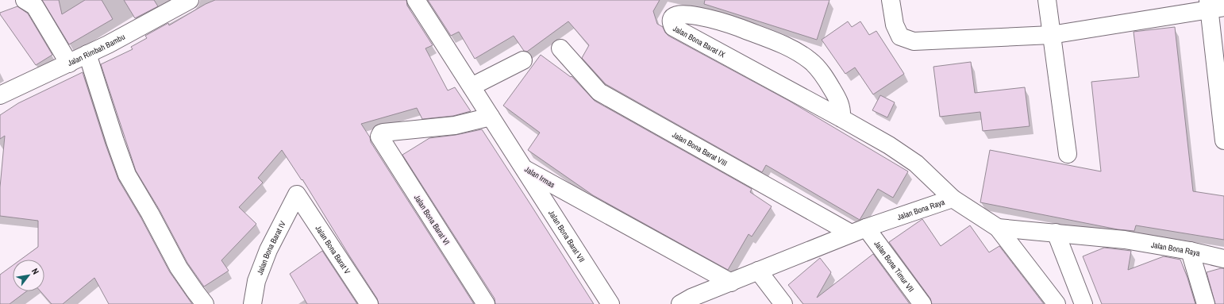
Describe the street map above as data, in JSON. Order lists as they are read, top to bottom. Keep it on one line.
{"streets":{"street":["Jalan Bona Barat IX","Jalan Rimbah Bambu","Jalan Bona Barat VIII","Jalan Irmas","Jalan Bona Raya","Jalan Bona Barat VI","Jalan Bona Barat VII","Jalan Bona Barat IV","Jalan Bona Barat V","Jalan Bona Timur VII"]},"crossings":[["Jalan Bona Barat IX","Jalan Bona Raya"],["Jalan Bona Barat VIII","Jalan Bona Raya"],["Jalan Bona Barat VIII","Jalan Bona Timur VII"],["Jalan Irmas","Jalan Bona Raya"],["Jalan Irmas","Jalan Bona Barat VI"],["Jalan Irmas","Jalan Bona Barat VII"],["Jalan Bona Raya","Jalan Bona Timur VII"],["Jalan Bona Barat IV","Jalan Bona Barat V"]],"north":"top right"}
